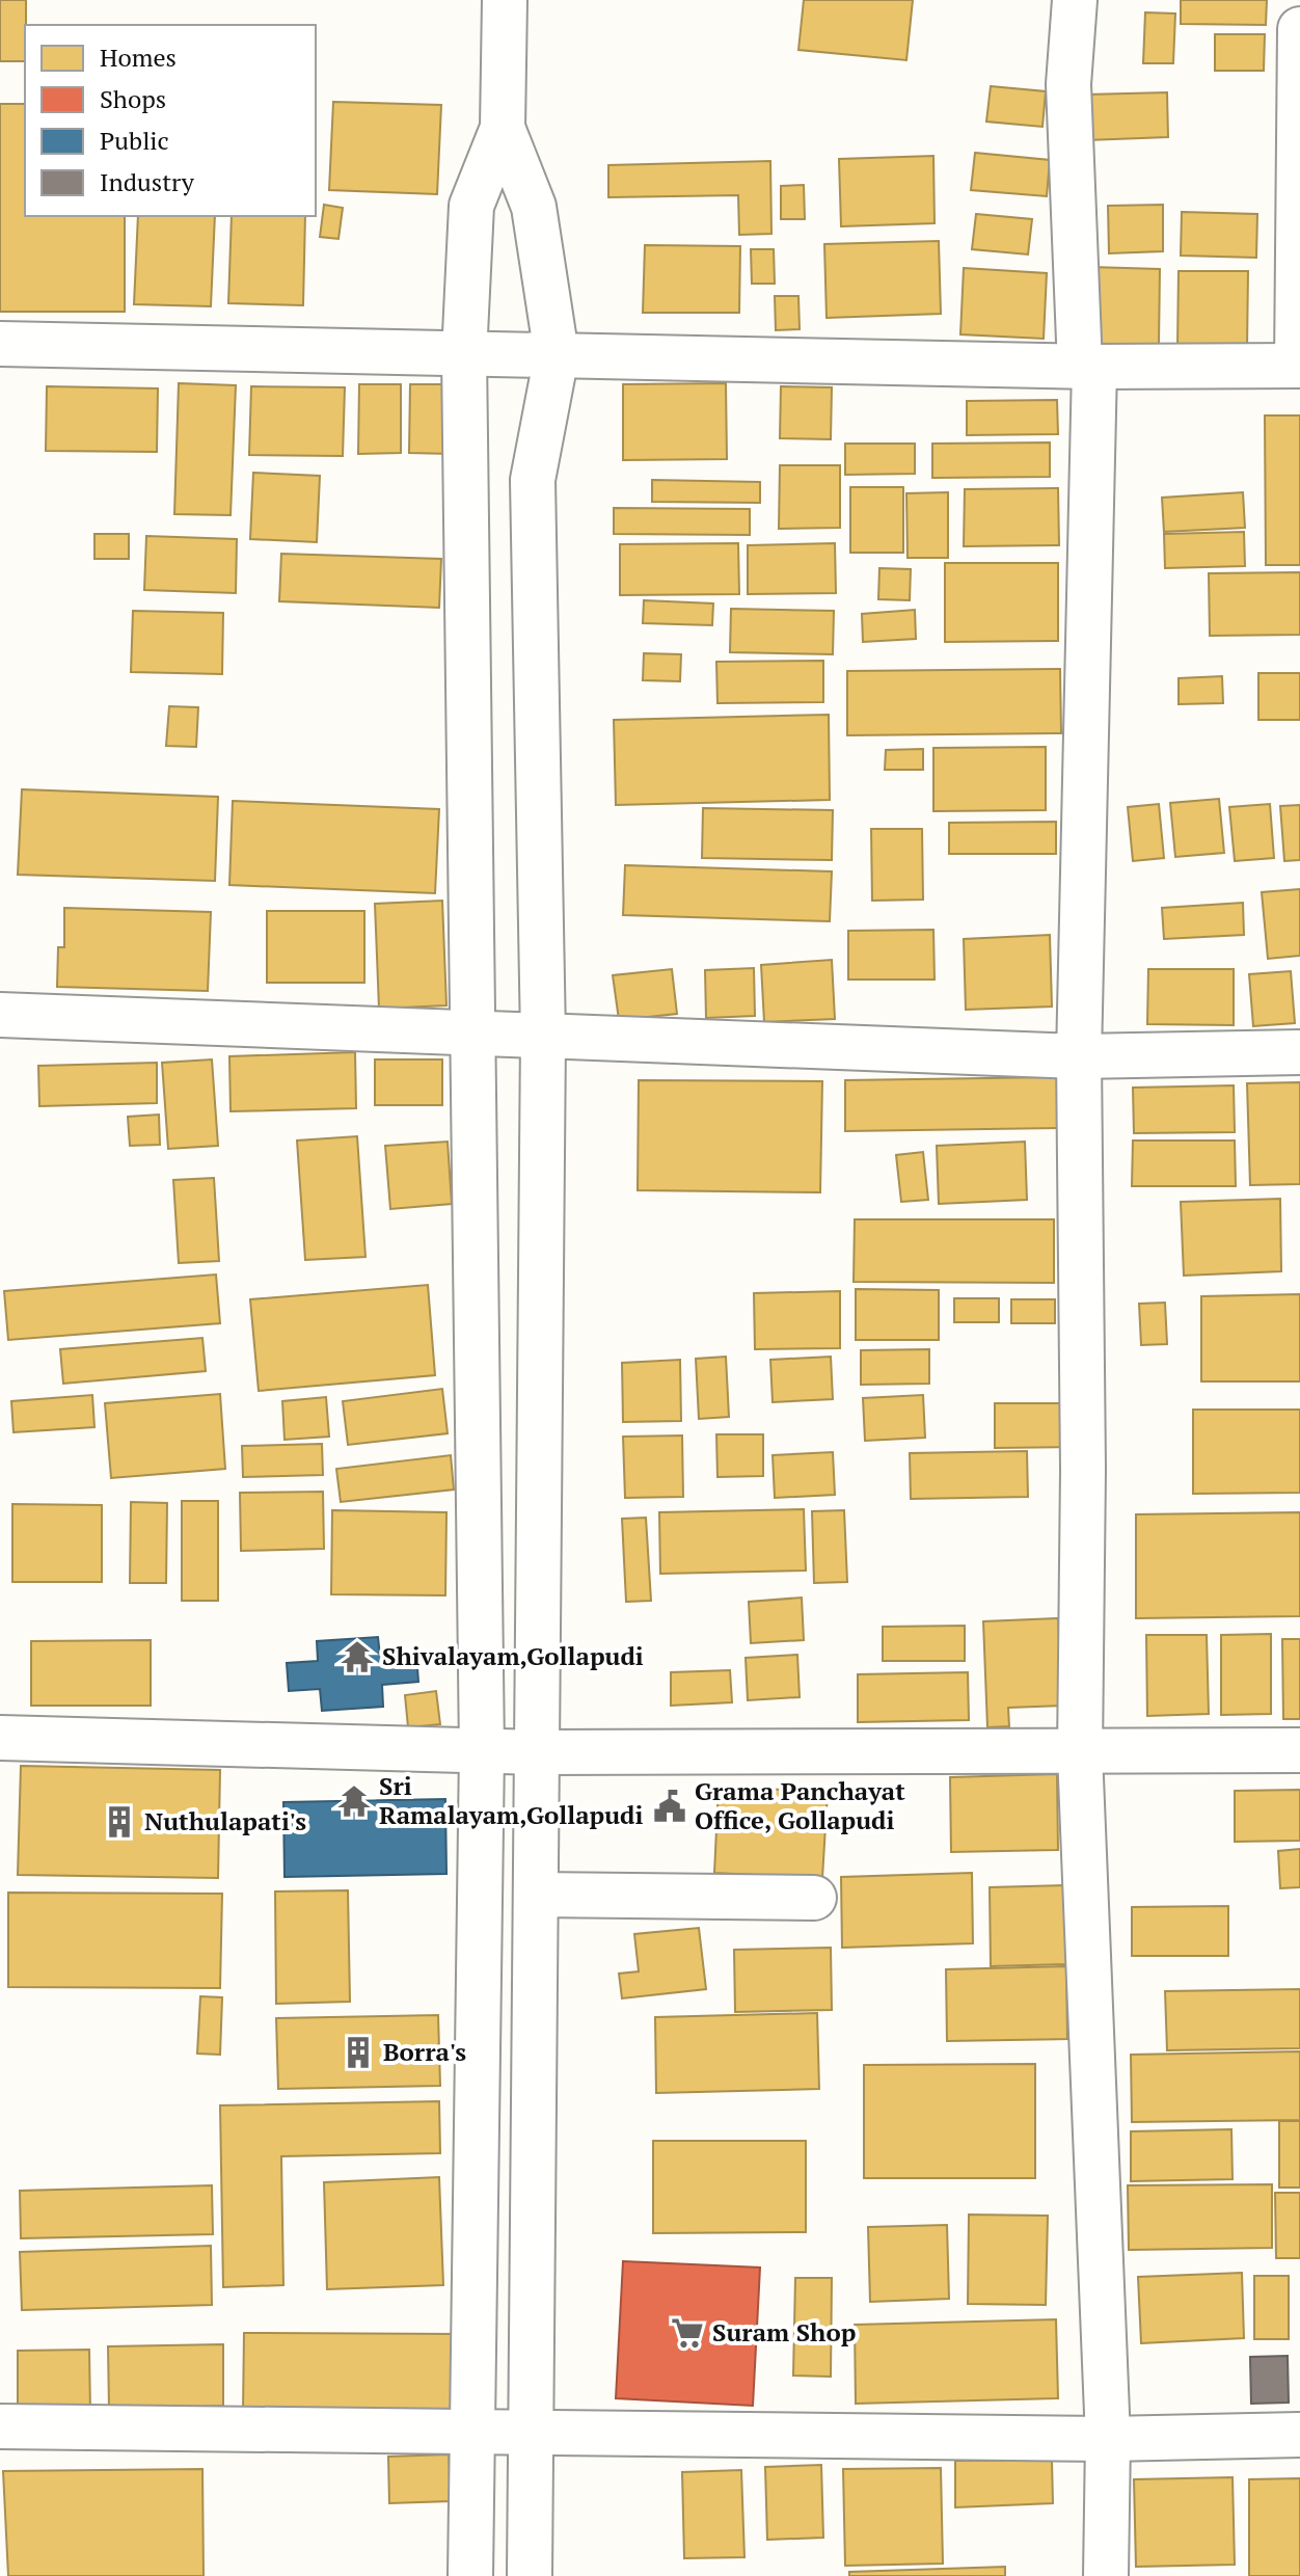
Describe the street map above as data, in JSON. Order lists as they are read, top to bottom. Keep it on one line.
{"places":{"temple":["Shivalayam,Gollapudi","Sri Ramalayam,Gollapudi"],"public building":["Grama Panchayat Office, Gollapudi"],"building":["Nuthulapati's","Borra's"],"supermarket":["Suram Shop"]},"legend":["Homes","Shops","Public","Industry"]}
